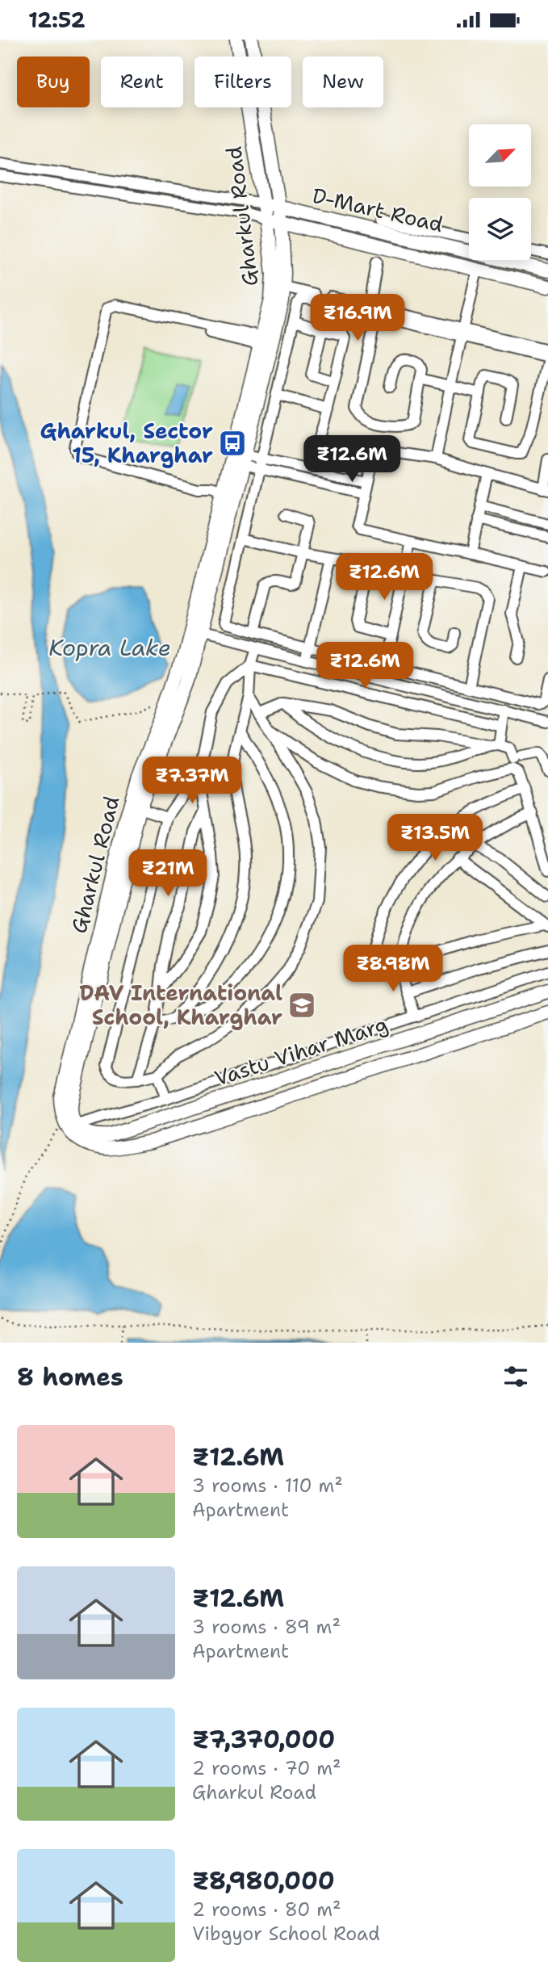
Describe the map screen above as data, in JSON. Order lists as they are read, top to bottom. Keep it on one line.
{"streets":{"main road":["D-Mart Road","Gharkul Road","Vastu Vihar Marg"]},"crossings":[["D-Mart Road","Gharkul Road"],["Gharkul Road","Vastu Vihar Marg"]],"water":["Kopra Lake"],"places":{"bus stop":["Gharkul, Sector 15, Kharghar"],"school or university":["DAV International School, Kharghar"]},"north":"top right","page":{"status":"12:52","chip":["Buy","Rent","Filters","New"],"price":["₹16.9M","₹12.6M","₹12.6M","₹12.6M","₹7.37M","₹13.5M","₹21M","₹8.98M"],"heading":"8 homes","list":[{"name":"₹12.6M","note":"3 rooms · 110 m² · Apartment"},{"name":"₹12.6M","note":"3 rooms · 89 m² · Apartment"},{"name":"₹7,370,000","note":"2 rooms · 70 m² · Gharkul Road"},{"name":"₹8,980,000","note":"2 rooms · 80 m² · Vibgyor School Road"}]}}
